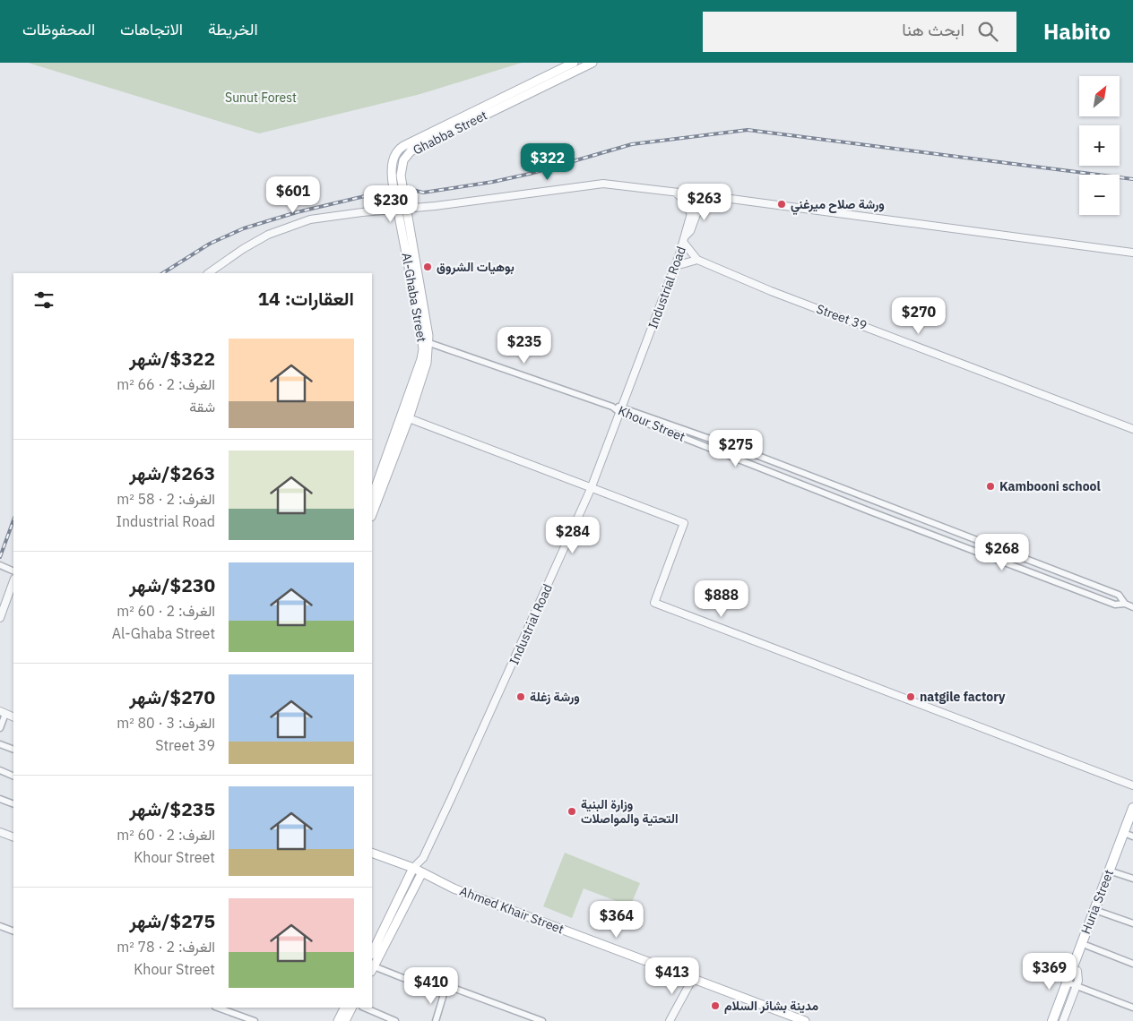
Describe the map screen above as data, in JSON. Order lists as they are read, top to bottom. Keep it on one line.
{"streets":{"main road":["Ghabba Street","Al-Ghaba Street","Huria Street","Ahmed Khair Street"],"street":["Industrial Road","Street 39","Khour Street"]},"crossings":[["Ghabba Street","Al-Ghaba Street"],["Ghabba Street","Khour Street"],["Industrial Road","Street 39"],["Industrial Road","Khour Street"]],"parks":["Sunut Forest"],"places":["ورشة صلاح ميرغني","بوهيات الشروق","Kambooni school","ورشة زغلة","natgile factory","وزارة البنية التحتية والمواصلات","مدينة بشائر السلام"],"north":"top right","page":{"header":"Habito","search":"ابحث هنا","nav":["الخريطة","الاتجاهات","المحفوظات"],"map_buttons":["+","−"],"price":["$322","$601","$263","$230","$270","$235","$275","$284","$268","$888","$364","$369","$413","$410"],"heading":"العقارات: 14","list":[{"name":"$322/شهر","note":"الغرف: 2 · 66 m² · شقة"},{"name":"$263/شهر","note":"الغرف: 2 · 58 m² · Industrial Road"},{"name":"$230/شهر","note":"الغرف: 2 · 60 m² · Al-Ghaba Street"},{"name":"$270/شهر","note":"الغرف: 3 · 80 m² · Street 39"},{"name":"$235/شهر","note":"الغرف: 2 · 60 m² · Khour Street"},{"name":"$275/شهر","note":"الغرف: 2 · 78 m² · Khour Street"}]}}
